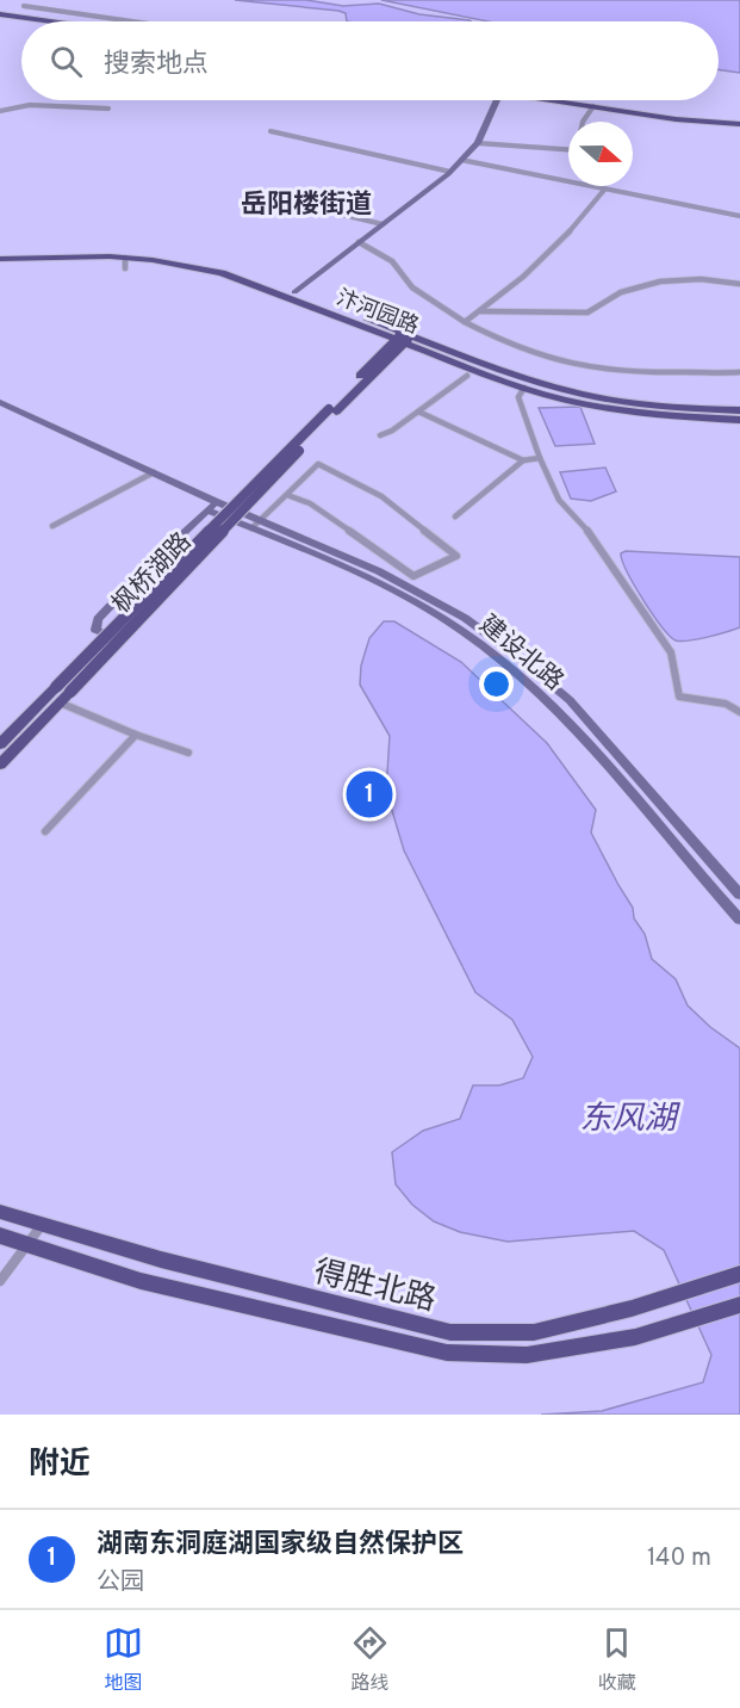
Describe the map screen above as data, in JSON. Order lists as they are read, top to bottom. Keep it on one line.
{"streets":{"main road":["汴河园路","枫桥湖路","建设北路","得胜北路"]},"districts":["岳阳楼街道"],"water":["东风湖"],"north":"right","page":{"search":"搜索地点","pins":"1","heading":"附近","list":[{"mark":"1","name":"湖南东洞庭湖国家级自然保护区","note":"公园","value":"140 m"}],"nav":["地图","路线","收藏"]}}
